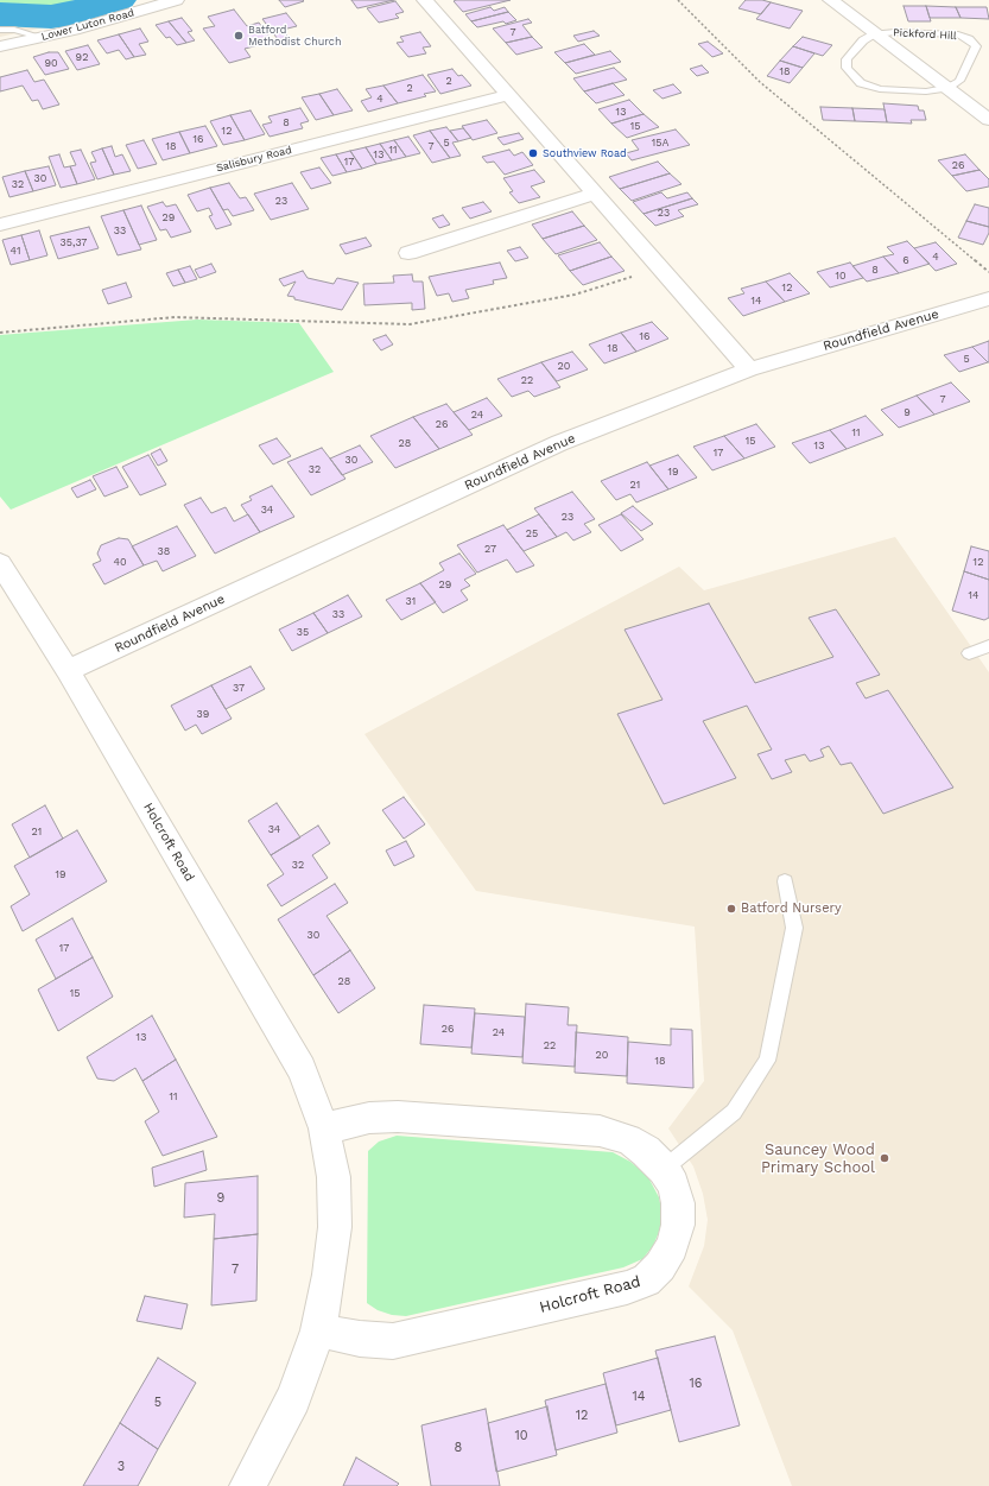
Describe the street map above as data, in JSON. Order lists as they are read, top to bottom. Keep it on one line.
{"streets":{"street":["Lower Luton Road","Pickford Hill","Salisbury Road","Roundfield Avenue","Holcroft Road"]},"crossings":[["Roundfield Avenue","Holcroft Road"]],"places":["Batford Methodist Church","Southview Road","Batford Nursery","Sauncey Wood Primary School"],"house_numbers":["7","92","90","18","2","2","4","13","8","15","12","16","5","15A","18","7","11","13","17","26","30","32","23","23","29","33","35,37","41","4","6","8","10","12","14","16","18","5","20","22","7","9","24","26","11","15","28","13","17","30","32","19","21","34","23","25","27","38","40","12","29","14","31","33","35","37","39","34","21","32","19","30","17","28","15","26","24","13","22","20","18","11","9","7","16","14","5","12","10","8","3"]}
